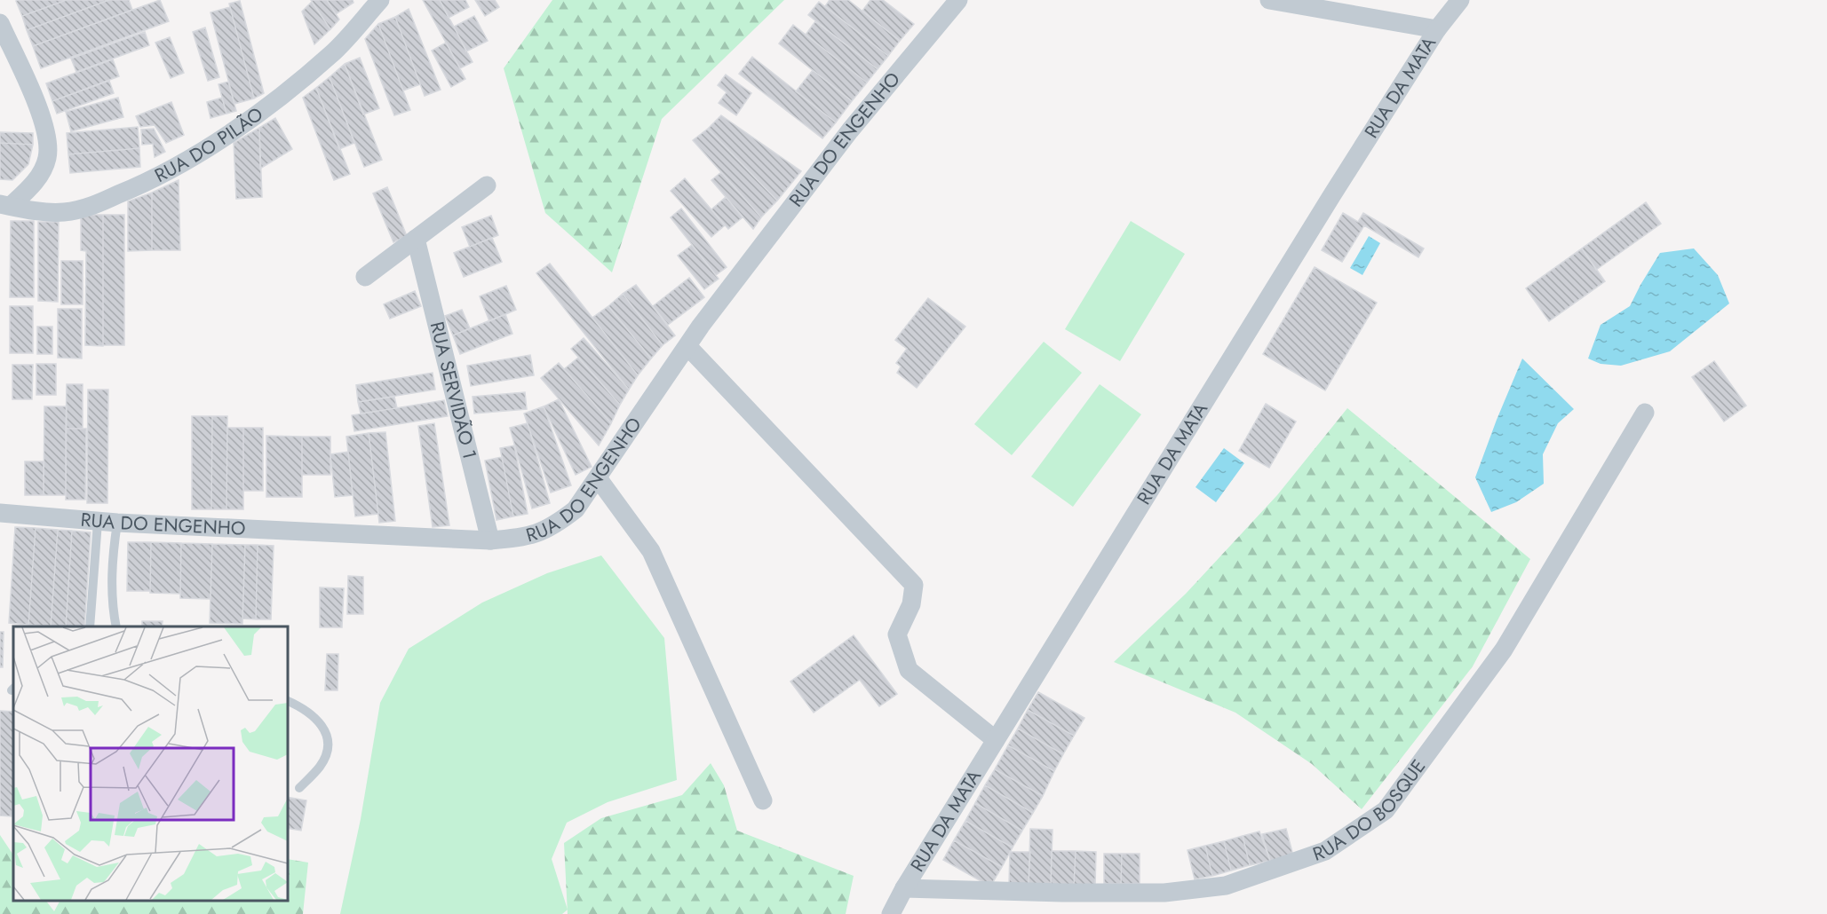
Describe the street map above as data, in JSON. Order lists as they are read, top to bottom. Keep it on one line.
{"streets":{"street":["RUA DA MATA","RUA DO ENGENHO","RUA DO PILÃO","RUA SERVIDÃO 1","RUA DO BOSQUE"]},"crossings":[["RUA DA MATA","RUA DO BOSQUE"],["RUA DO ENGENHO","RUA SERVIDÃO 1"]]}
